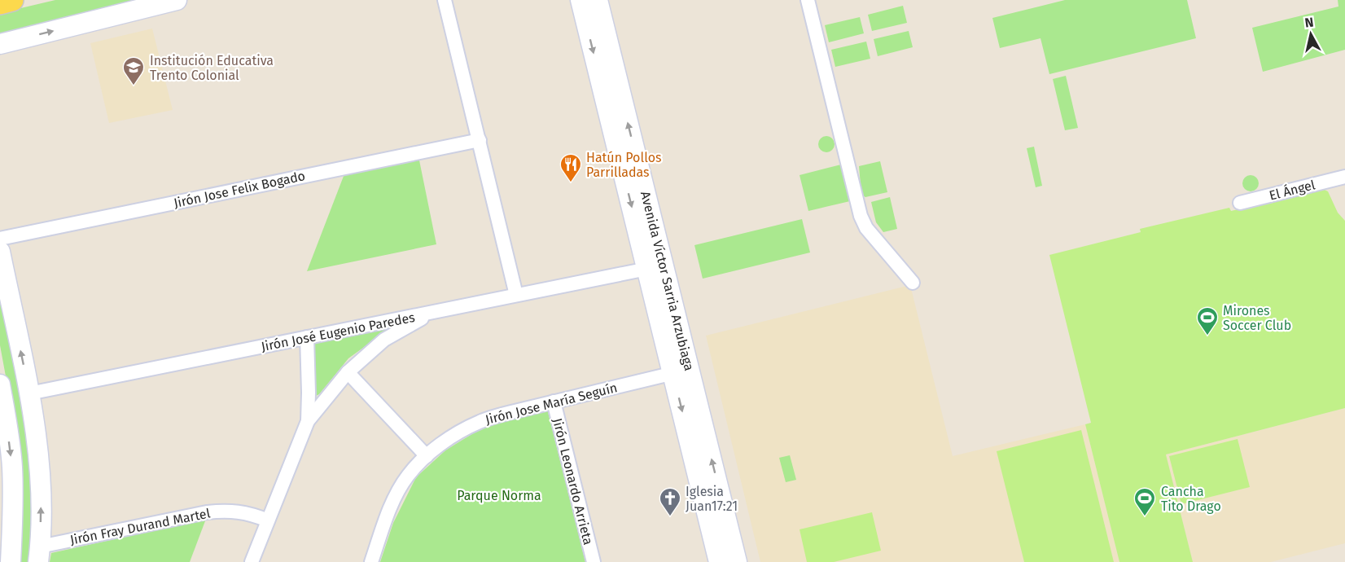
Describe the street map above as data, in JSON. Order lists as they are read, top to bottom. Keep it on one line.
{"streets":{"street":["Jirón Jose Felix Bogado","El Ángel","Avenida Víctor Sarria Arzubiaga","Jirón José Eugenio Paredes","Jirón Jose María Seguín","Jirón Leonardo Arrieta","Jirón Fray Durand Martel"]},"crossings":[["Avenida Víctor Sarria Arzubiaga","Jirón José Eugenio Paredes"],["Avenida Víctor Sarria Arzubiaga","Jirón Jose María Seguín"],["Jirón Jose María Seguín","Jirón Leonardo Arrieta"]],"parks":["Parque Norma"],"places":{"school or university":["Institución Educativa Trento Colonial"],"restaurant":["Hatún Pollos Parrilladas"],"sports":["Mirones Soccer Club","Cancha Tito Drago"],"church":["Iglesia Juan17:21"]},"north":"top"}
